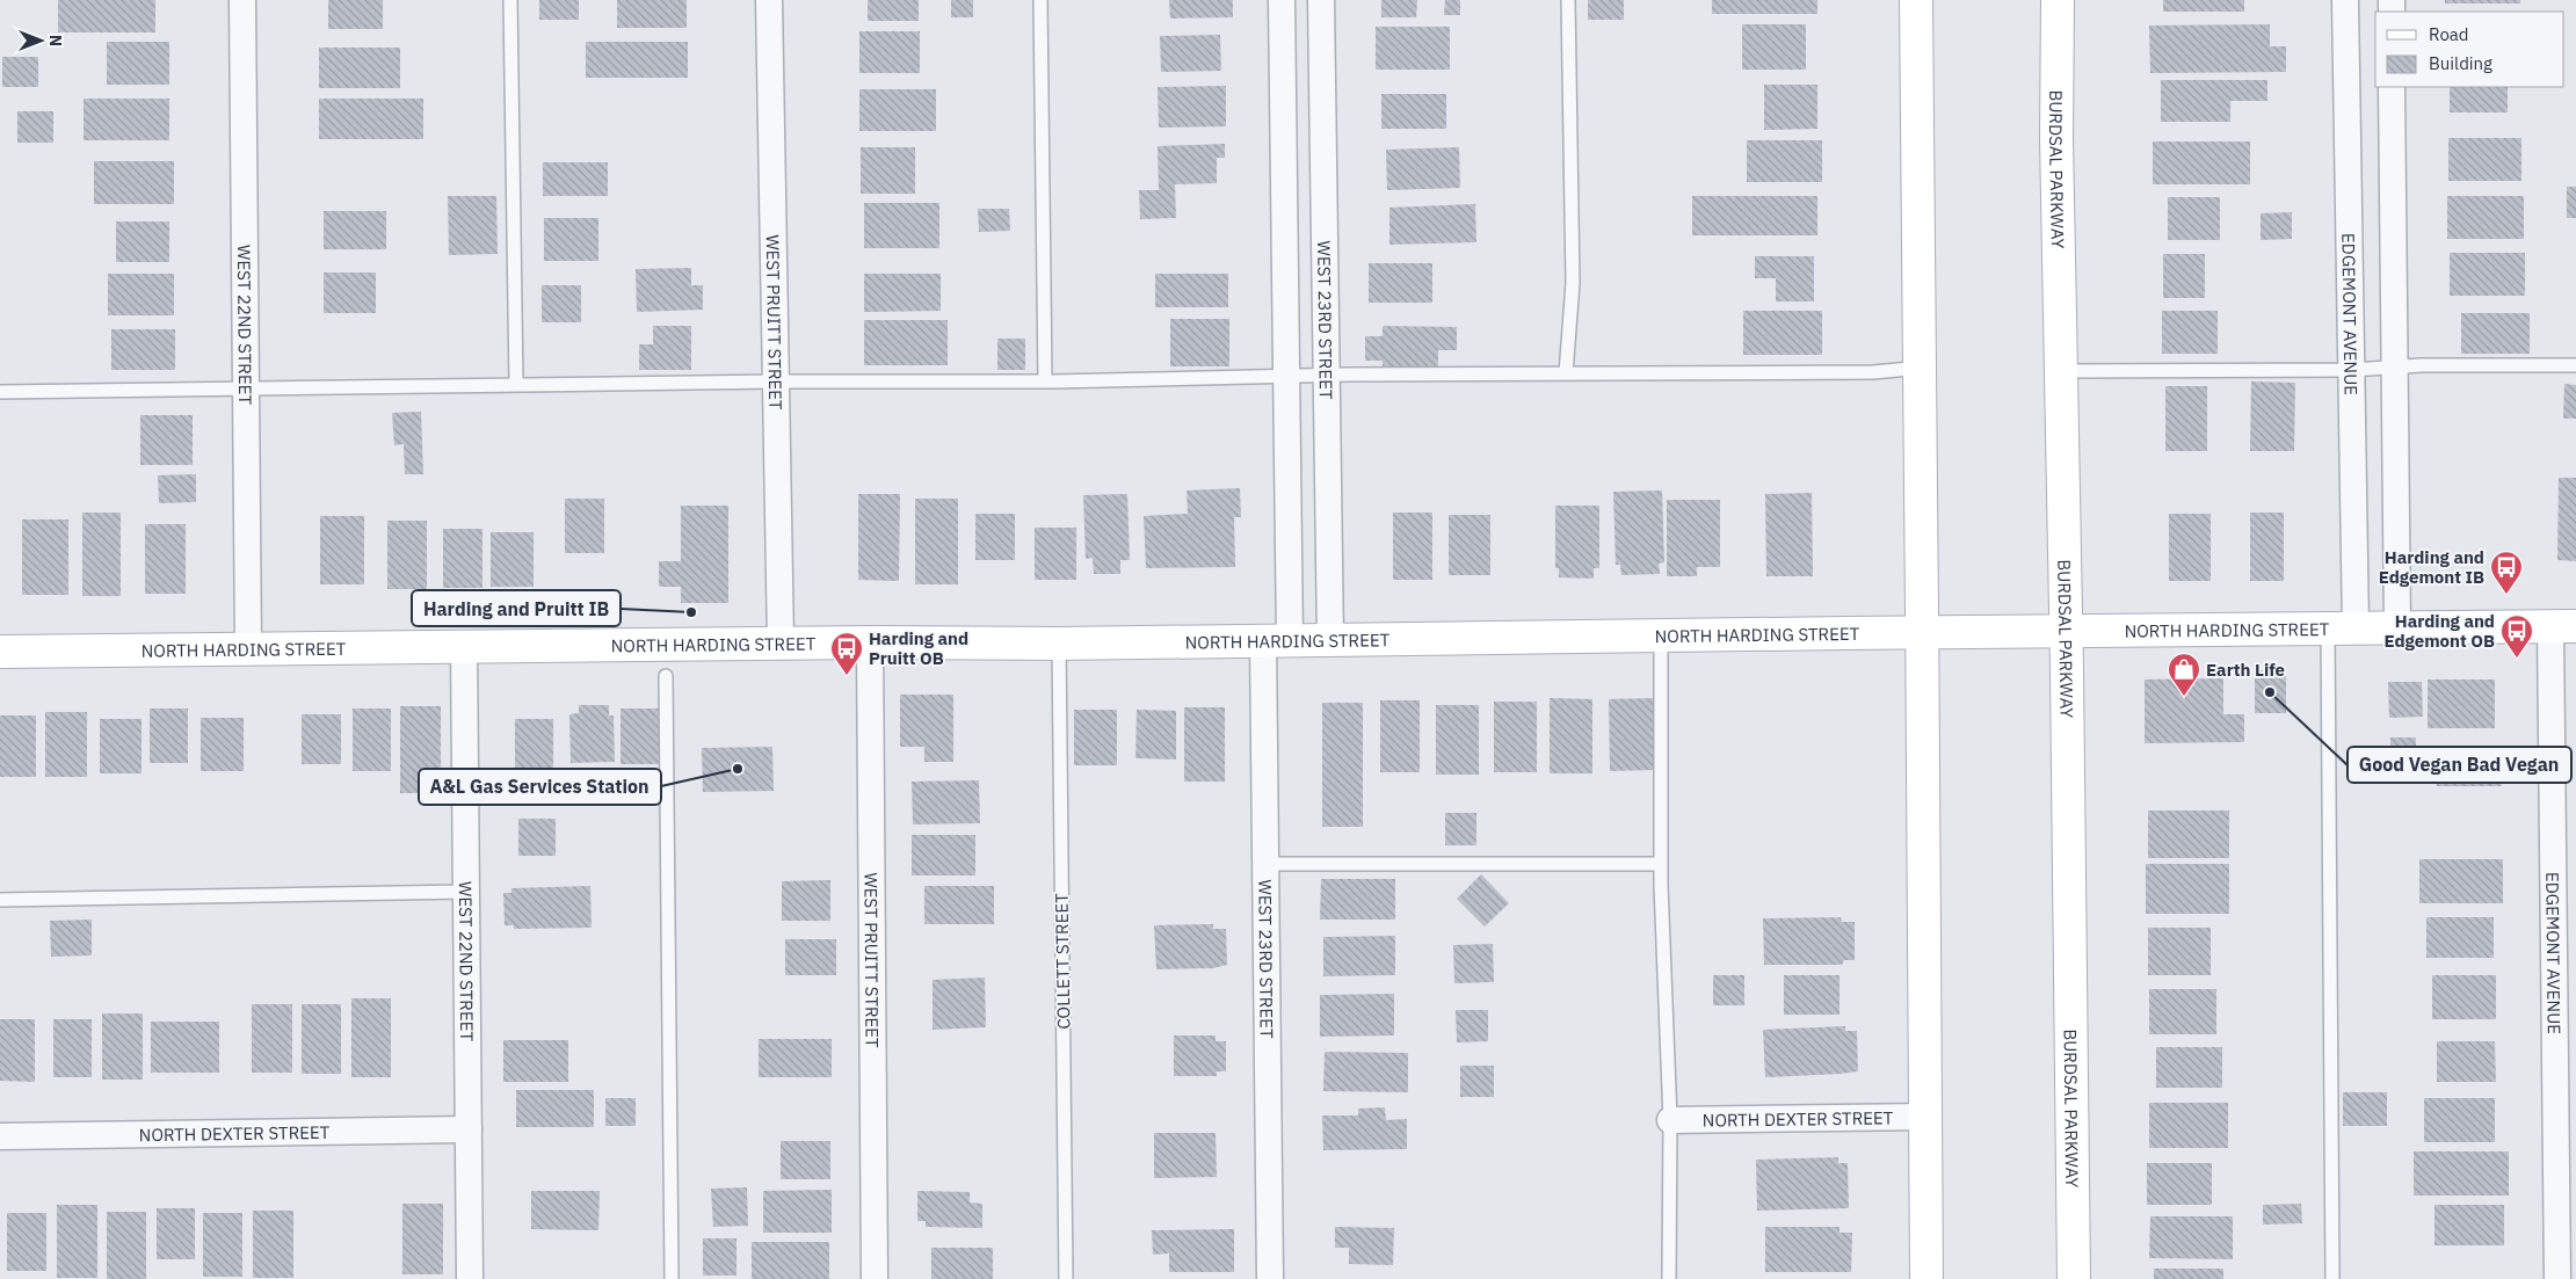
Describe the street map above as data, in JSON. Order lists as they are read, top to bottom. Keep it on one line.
{"streets":{"street":["BURDSAL PARKWAY","EDGEMONT AVENUE","WEST 23RD STREET","WEST PRUITT STREET","WEST 22ND STREET","NORTH HARDING STREET","NORTH DEXTER STREET"],"lane":["COLLETT STREET"]},"crossings":[["BURDSAL PARKWAY","NORTH HARDING STREET"],["EDGEMONT AVENUE","NORTH HARDING STREET"],["WEST 23RD STREET","NORTH HARDING STREET"],["WEST PRUITT STREET","NORTH HARDING STREET"],["WEST 22ND STREET","NORTH HARDING STREET"],["WEST 22ND STREET","NORTH DEXTER STREET"],["NORTH HARDING STREET","COLLETT STREET"]],"places":{"bus stop":["Harding and Edgemont IB","Harding and Edgemont OB","Harding and Pruitt OB"],"other":["Harding and Pruitt IB","Good Vegan Bad Vegan","A&L Gas Services Station"],"shop":["Earth Life"]},"legend":["Road","Building"],"north":"right"}
